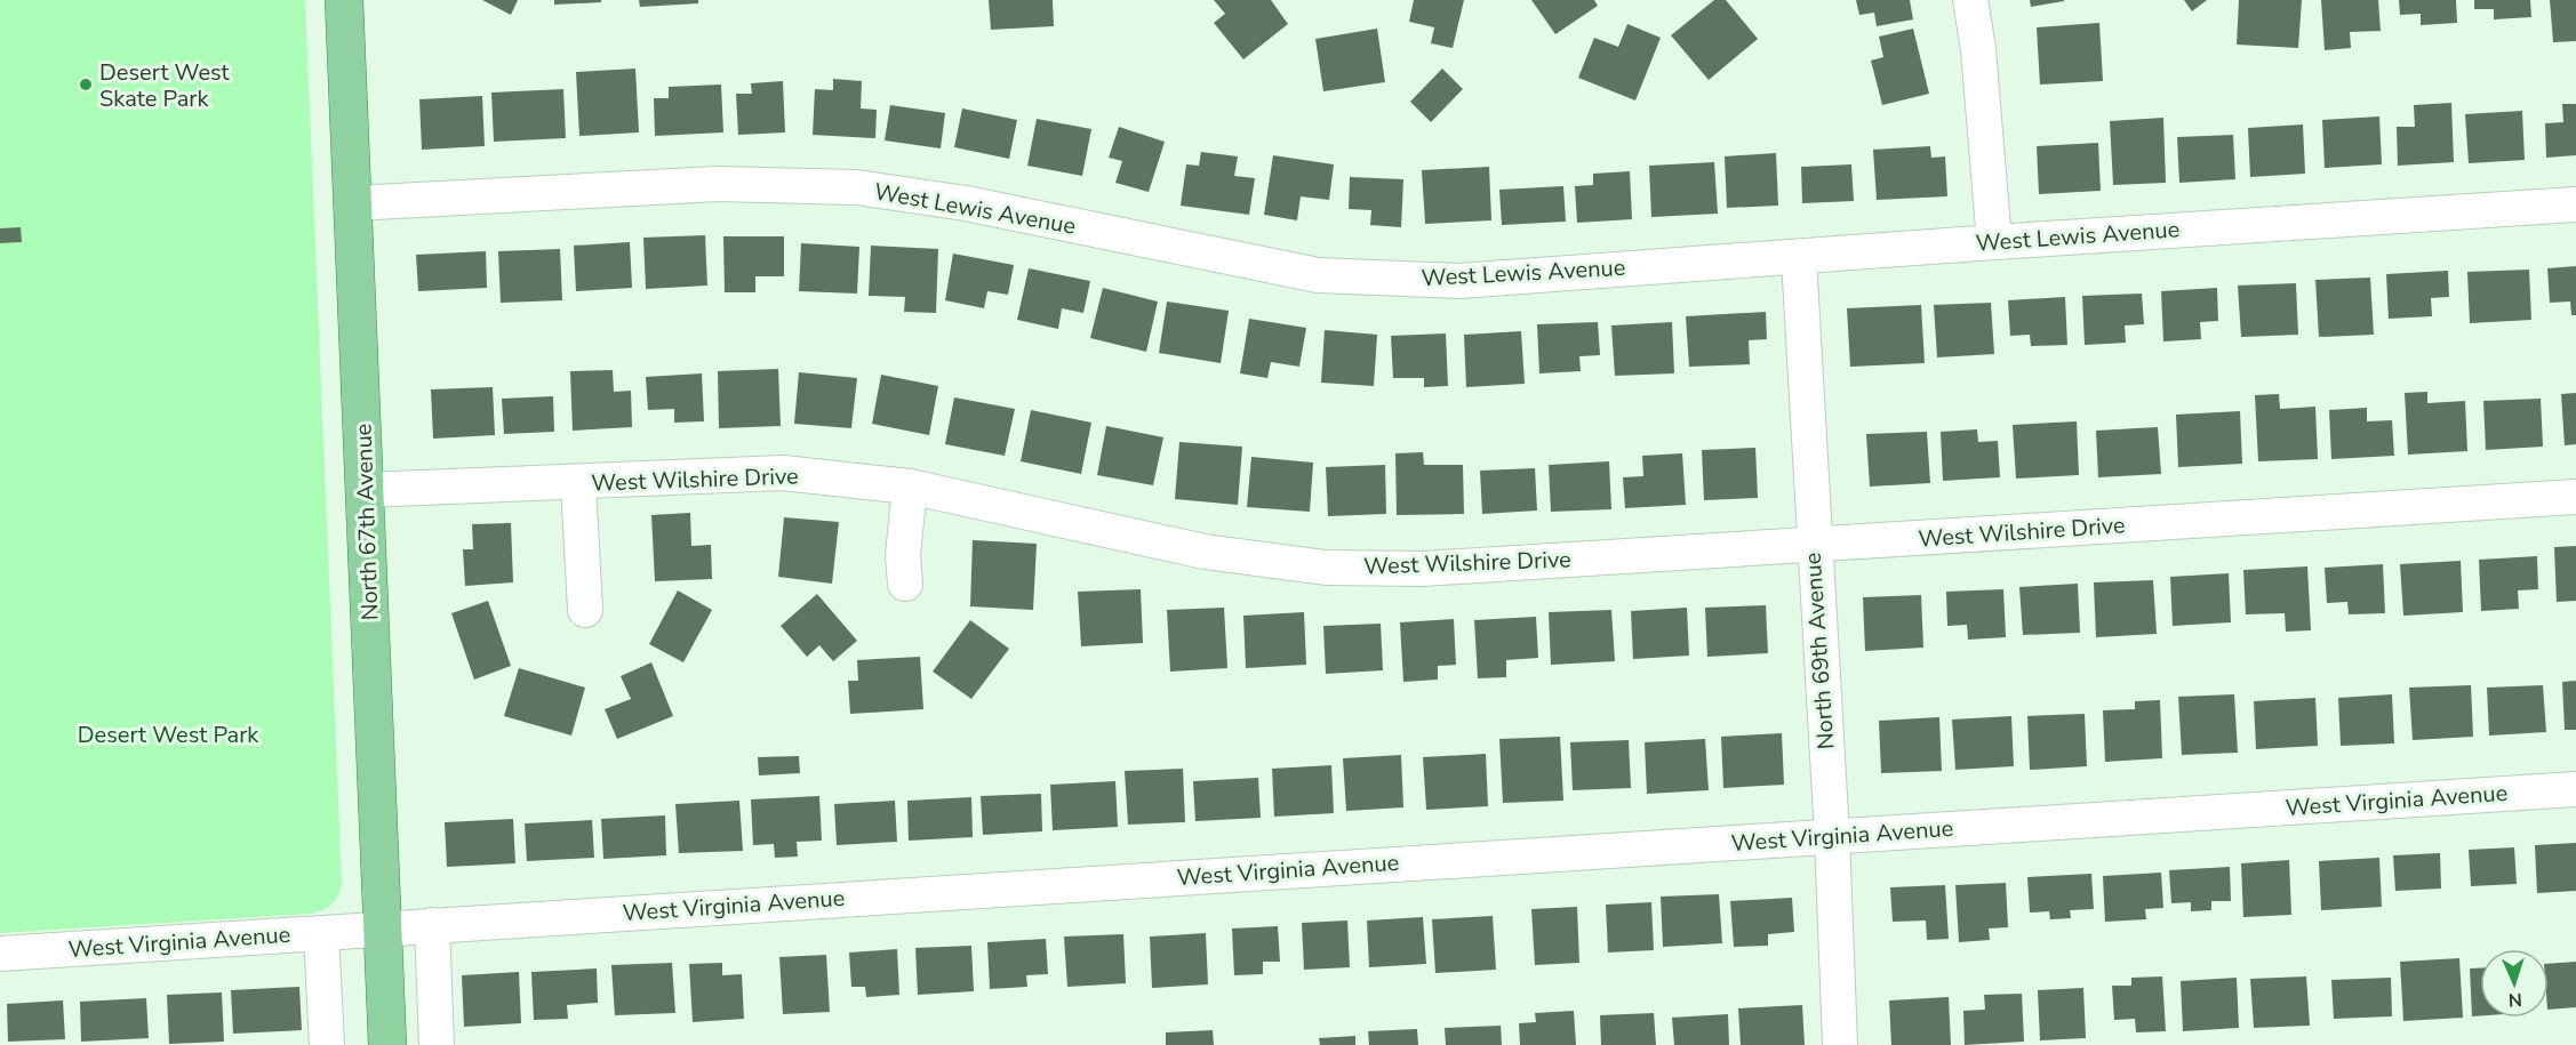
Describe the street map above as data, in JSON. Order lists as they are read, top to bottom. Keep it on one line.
{"streets":{"main road":["North 67th Avenue"],"street":["West Lewis Avenue","West Wilshire Drive","North 69th Avenue","West Virginia Avenue"]},"crossings":[["West Lewis Avenue","North 67th Avenue"],["West Lewis Avenue","North 69th Avenue"],["West Wilshire Drive","North 67th Avenue"],["West Wilshire Drive","North 69th Avenue"],["North 67th Avenue","West Virginia Avenue"],["North 69th Avenue","West Virginia Avenue"]],"parks":["Desert West Park"],"places":["Desert West Skate Park"],"north":"bottom"}
